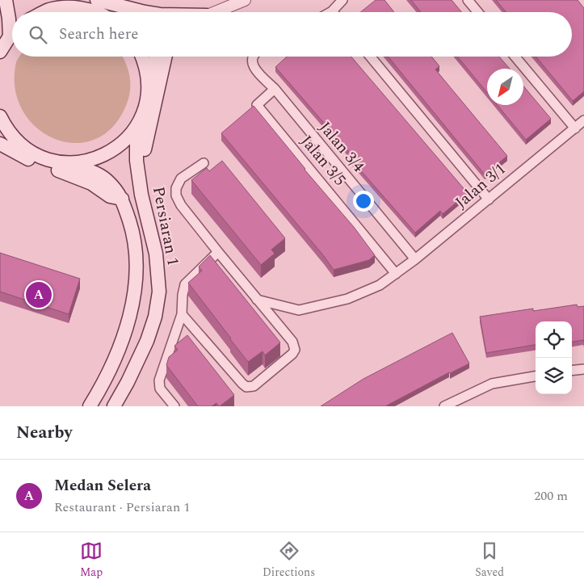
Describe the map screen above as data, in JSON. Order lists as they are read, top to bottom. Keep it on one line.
{"streets":{"main road":["Persiaran 1"],"street":["Jalan 3/4","Jalan 3/5","Jalan 3/1"]},"crossings":[["Jalan 3/4","Jalan 3/5"],["Jalan 3/4","Jalan 3/1"],["Jalan 3/5","Jalan 3/1"]],"north":"bottom left","page":{"search":"Search here","pins":"A","heading":"Nearby","list":[{"mark":"A","name":"Medan Selera","note":"Restaurant · Persiaran 1","value":"200 m"}],"nav":["Map","Directions","Saved"]}}
